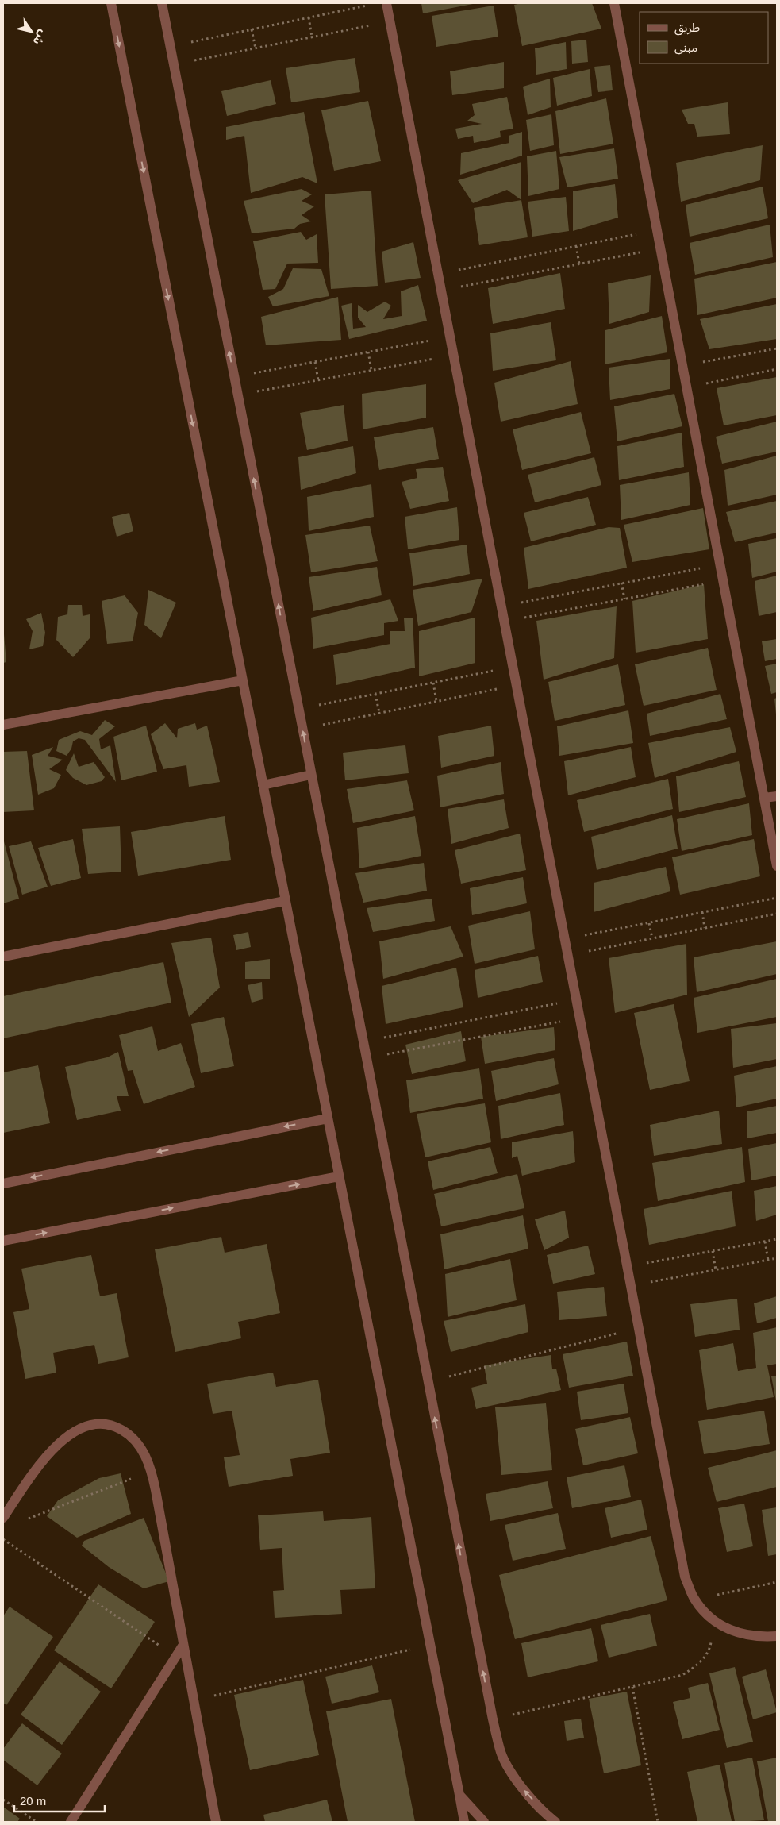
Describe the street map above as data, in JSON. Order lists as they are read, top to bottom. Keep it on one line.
{"legend":["طريق","مبنى"],"scale_bar":"20 m","north":"bottom right"}
